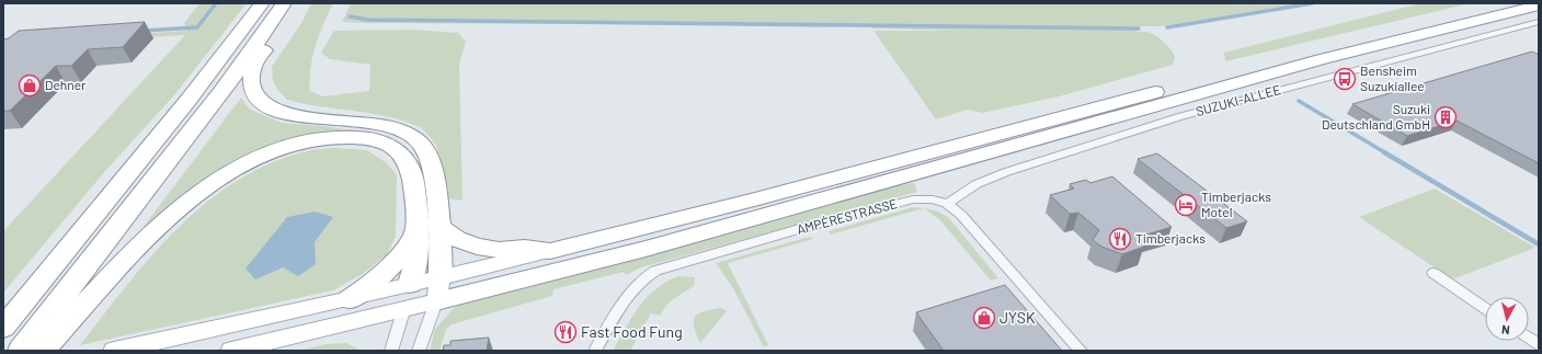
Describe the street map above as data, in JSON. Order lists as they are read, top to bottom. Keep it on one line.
{"streets":{"street":["SUZUKI-ALLEE","AMPÈRESTRASSE"]},"crossings":[["SUZUKI-ALLEE","AMPÈRESTRASSE"]],"places":{"bus stop":["Bensheim Suzukiallee"],"shop":["Dehner","JYSK"],"building":["Suzuki Deutschland GmbH"],"hotel":["Timberjacks Motel"],"restaurant":["Timberjacks","Fast Food Fung"]},"north":"bottom"}
